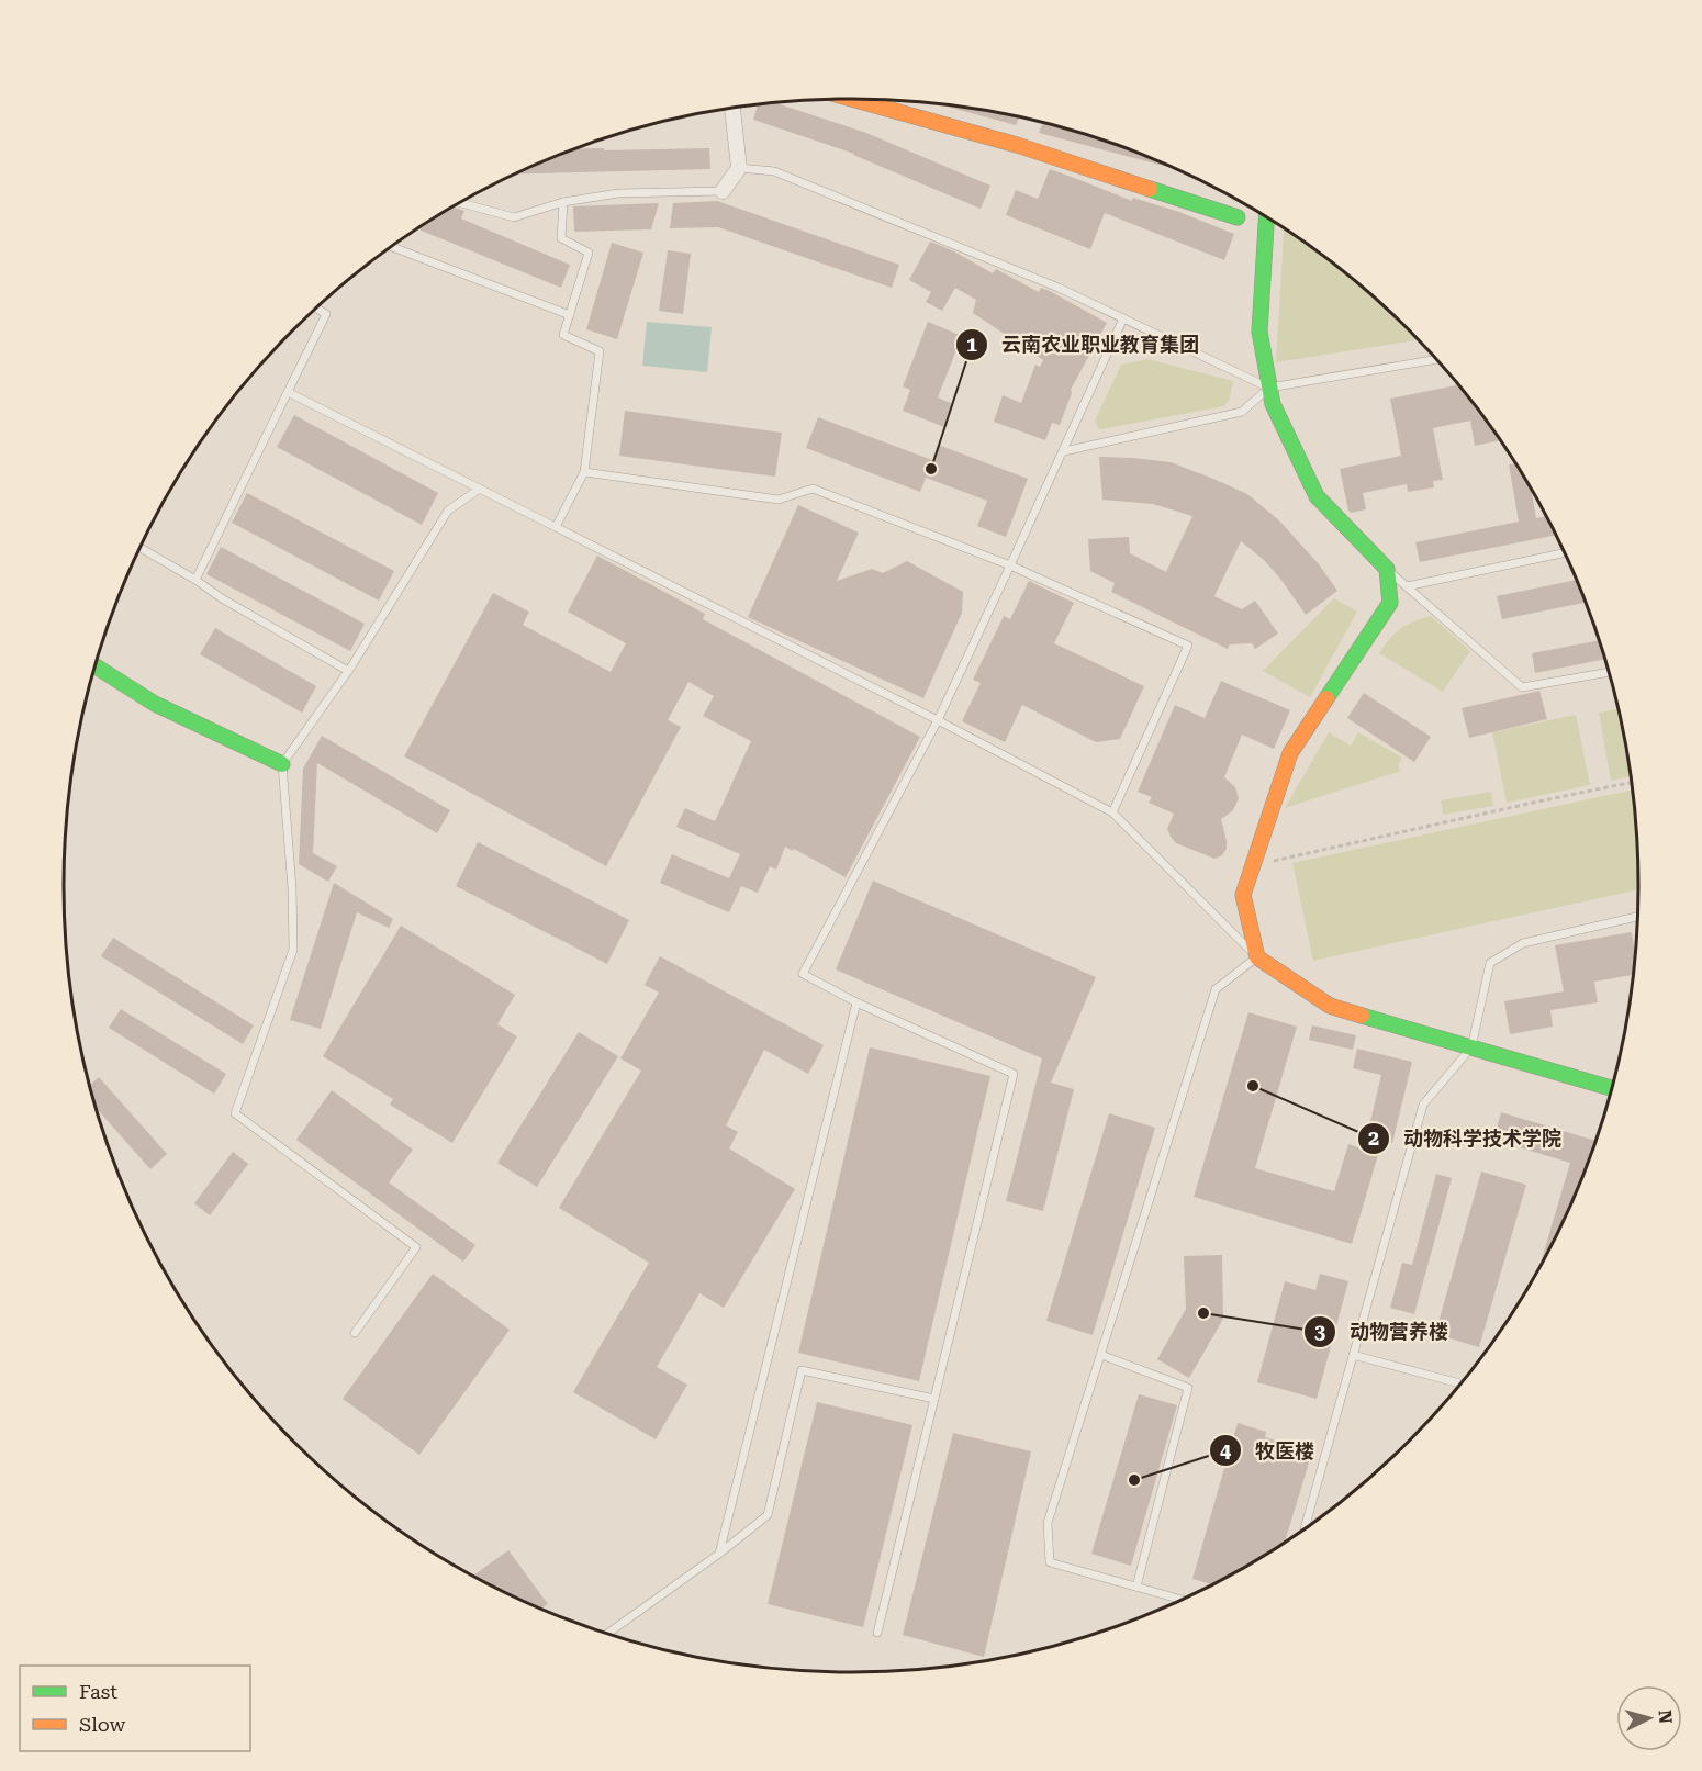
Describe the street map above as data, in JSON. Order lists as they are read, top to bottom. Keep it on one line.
{"places":["云南农业职业教育集团","动物科学技术学院","动物营养楼","牧医楼"],"legend":["Fast","Slow"],"north":"right"}
